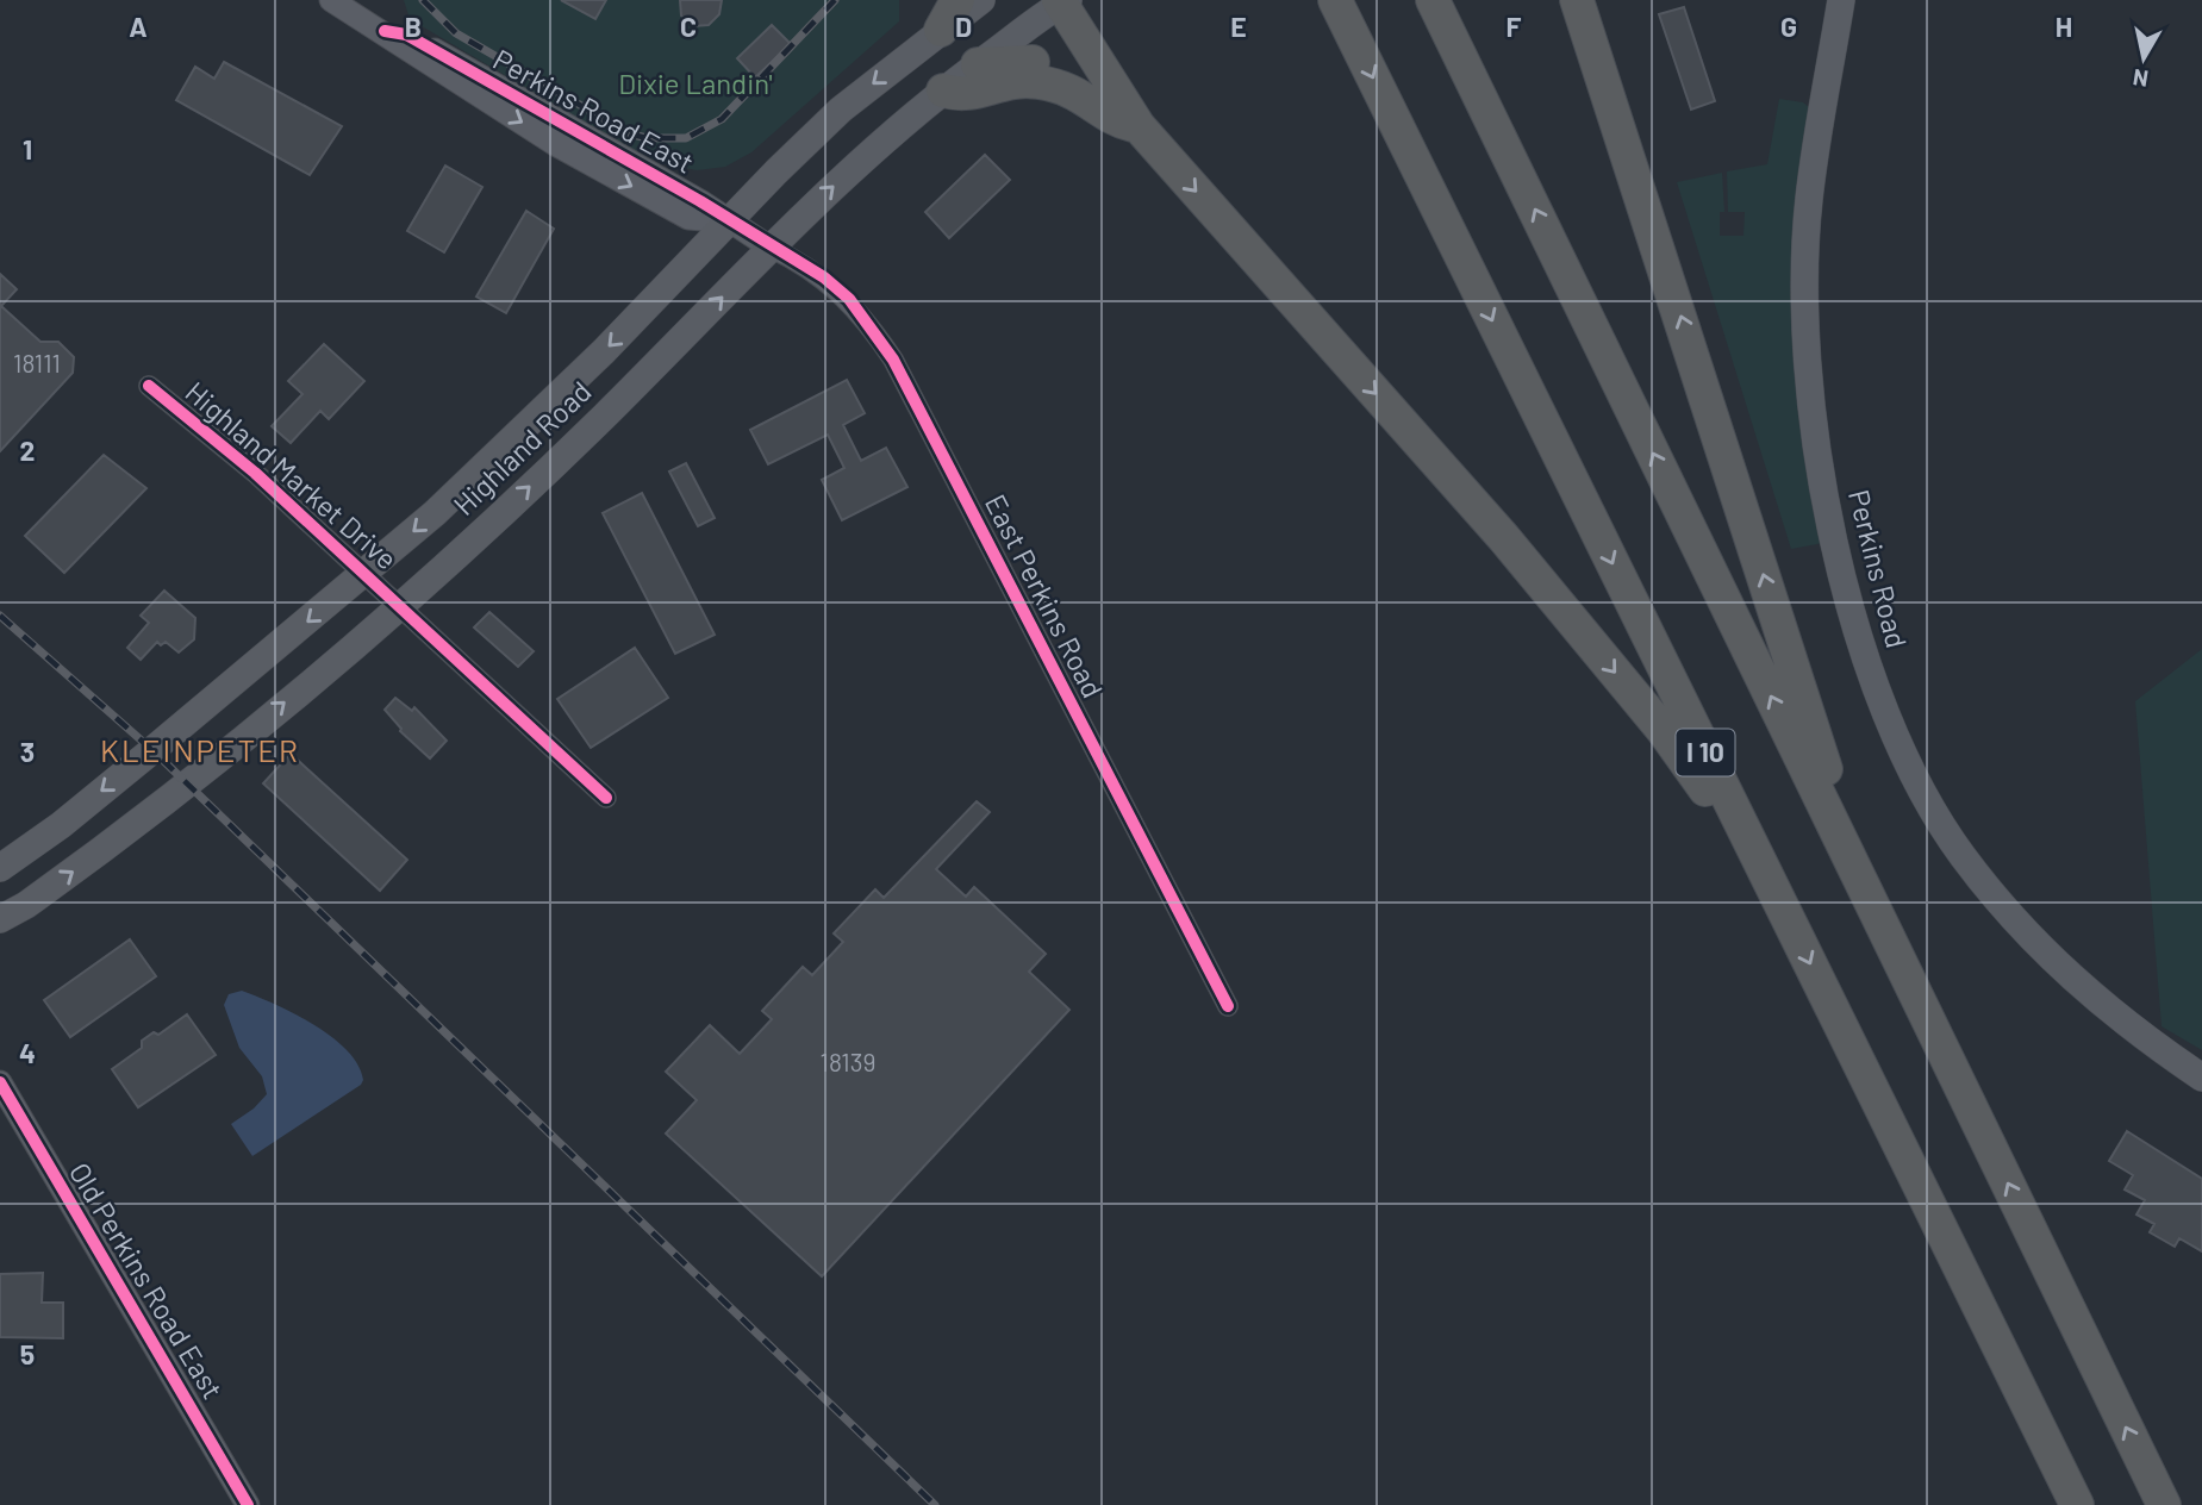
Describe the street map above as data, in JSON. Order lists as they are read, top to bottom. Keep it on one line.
{"streets":{"highway":["I 10"],"main road":["Highland Road","Perkins Road"],"street":["Perkins Road East","Highland Market Drive","East Perkins Road","Old Perkins Road East"]},"crossings":[["Perkins Road East","Highland Road"],["Perkins Road East","East Perkins Road"],["Highland Road","Highland Market Drive"],["Highland Road","East Perkins Road"]],"districts":["KLEINPETER"],"parks":["Dixie Landin'"],"house_numbers":["18111","18139"],"north":"bottom","grid":{"columns":["A","B","C","D","E","F","G","H"],"rows":["1","2","3","4","5"]}}
